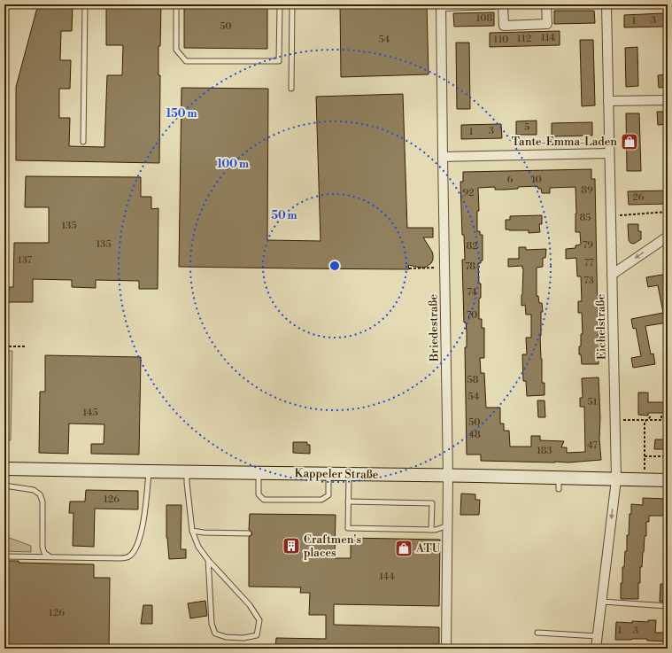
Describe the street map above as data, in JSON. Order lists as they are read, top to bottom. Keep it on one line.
{"streets":{"street":["Eichelstraße","Briedestraße","Kappeler Straße"]},"crossings":[["Eichelstraße","Kappeler Straße"],["Briedestraße","Kappeler Straße"]],"places":{"shop":["Tante-Emma-Laden","ATU"],"building":["Craftmen's places"]},"house_numbers":["108","3","1","50","114","112","54","110","5","3","1","6","10","89","92","26","85","135","135","79","82","137","77","78","73","74","70","58","54","51","145","50","48","47","183","126","144","126","1","3"],"rings":["150 m","100 m","50 m"]}
